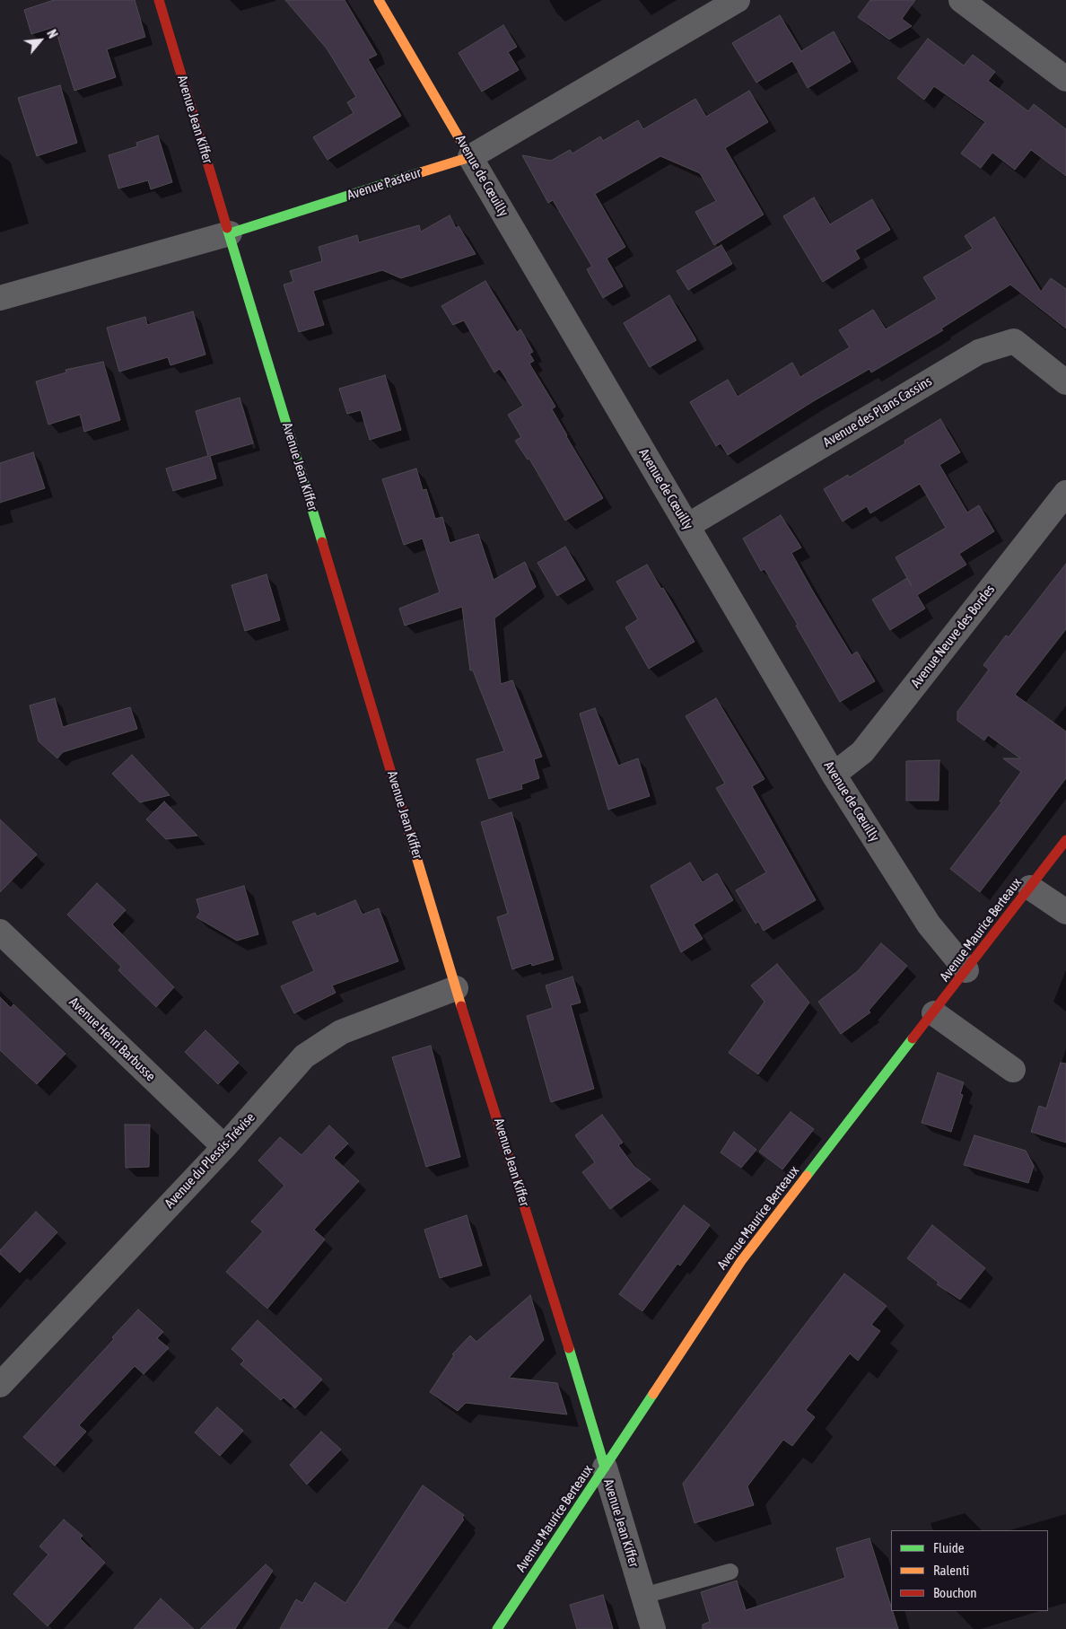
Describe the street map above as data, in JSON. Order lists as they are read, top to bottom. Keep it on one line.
{"streets":{"street":["Avenue Jean Kiffer","Avenue de Cœuilly","Avenue Pasteur","Avenue des Plans Cassins","Avenue Neuve des Bordes","Avenue Maurice Berteaux","Avenue Henri Barbusse","Avenue du Plessis-Trévise"]},"crossings":[["Avenue Jean Kiffer","Avenue Pasteur"],["Avenue Jean Kiffer","Avenue Maurice Berteaux"],["Avenue Jean Kiffer","Avenue du Plessis-Trévise"],["Avenue de Cœuilly","Avenue Pasteur"],["Avenue de Cœuilly","Avenue des Plans Cassins"],["Avenue de Cœuilly","Avenue Neuve des Bordes"],["Avenue de Cœuilly","Avenue Maurice Berteaux"],["Avenue Henri Barbusse","Avenue du Plessis-Trévise"]],"legend":["Fluide","Ralenti","Bouchon"],"north":"top right"}
